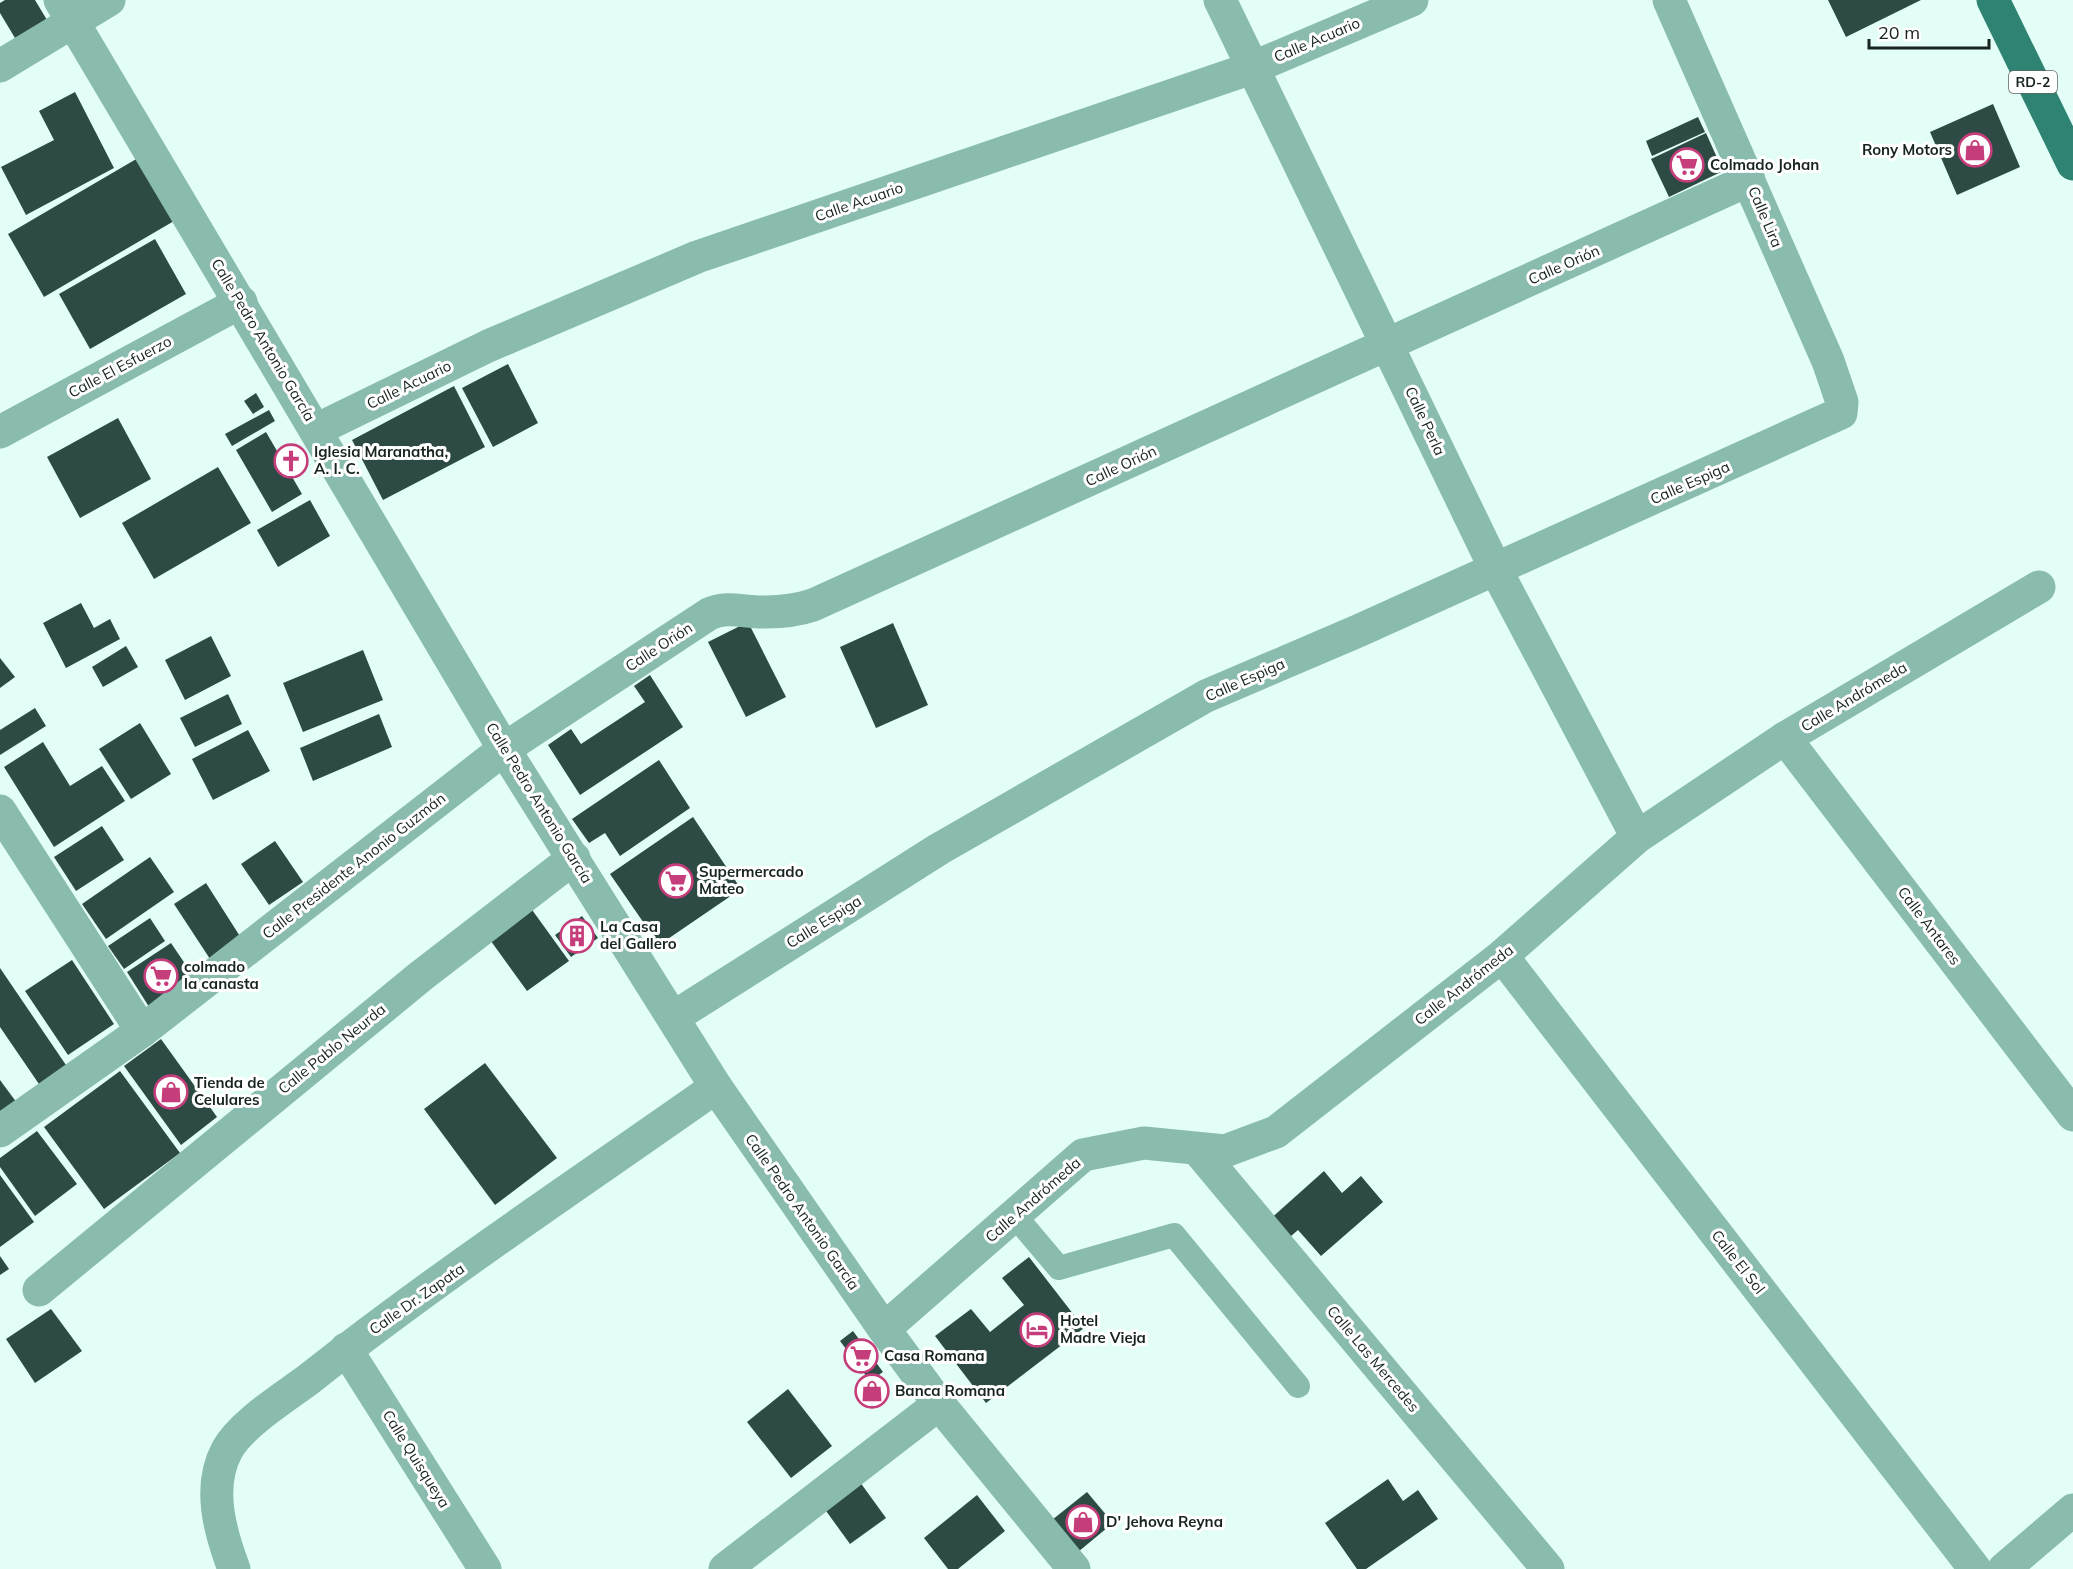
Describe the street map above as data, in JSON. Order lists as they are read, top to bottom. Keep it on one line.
{"streets":{"main road":["RD-2"],"street":["Calle Acuario","Calle Lira","Calle Orión","Calle Pedro Antonio García","Calle El Esfuerzo","Calle Perla","Calle Espiga","Calle Andrómeda","Calle Presidente Anonio Guzmán","Calle Antares","Calle Pablo Neurda","Calle El Sol","Calle Dr. Zapata","Calle Las Mercedes","Calle Quisqueya"]},"crossings":[["Calle Acuario","Calle Pedro Antonio García"],["Calle Acuario","Calle Perla"],["Calle Lira","Calle Orión"],["Calle Lira","Calle Espiga"],["Calle Orión","Calle Pedro Antonio García"],["Calle Orión","Calle Perla"],["Calle Orión","Calle Presidente Anonio Guzmán"],["Calle Pedro Antonio García","Calle El Esfuerzo"],["Calle Pedro Antonio García","Calle Espiga"],["Calle Pedro Antonio García","Calle Andrómeda"],["Calle Pedro Antonio García","Calle Presidente Anonio Guzmán"],["Calle Pedro Antonio García","Calle Pablo Neurda"],["Calle Pedro Antonio García","Calle Dr. Zapata"],["Calle Perla","Calle Espiga"],["Calle Perla","Calle Andrómeda"],["Calle Andrómeda","Calle Antares"],["Calle Andrómeda","Calle El Sol"],["Calle Andrómeda","Calle Las Mercedes"],["Calle Dr. Zapata","Calle Quisqueya"]],"places":{"shop":["Rony Motors","Tienda de Celulares","Banca Romana","D' Jehova Reyna"],"supermarket":["Colmado Johan","Supermercado Mateo","colmado la canasta","Casa Romana"],"church":["Iglesia Maranatha, A. I. C."],"building":["La Casa del Gallero"],"hotel":["Hotel Madre Vieja"]},"scale_bar":"20 m"}
